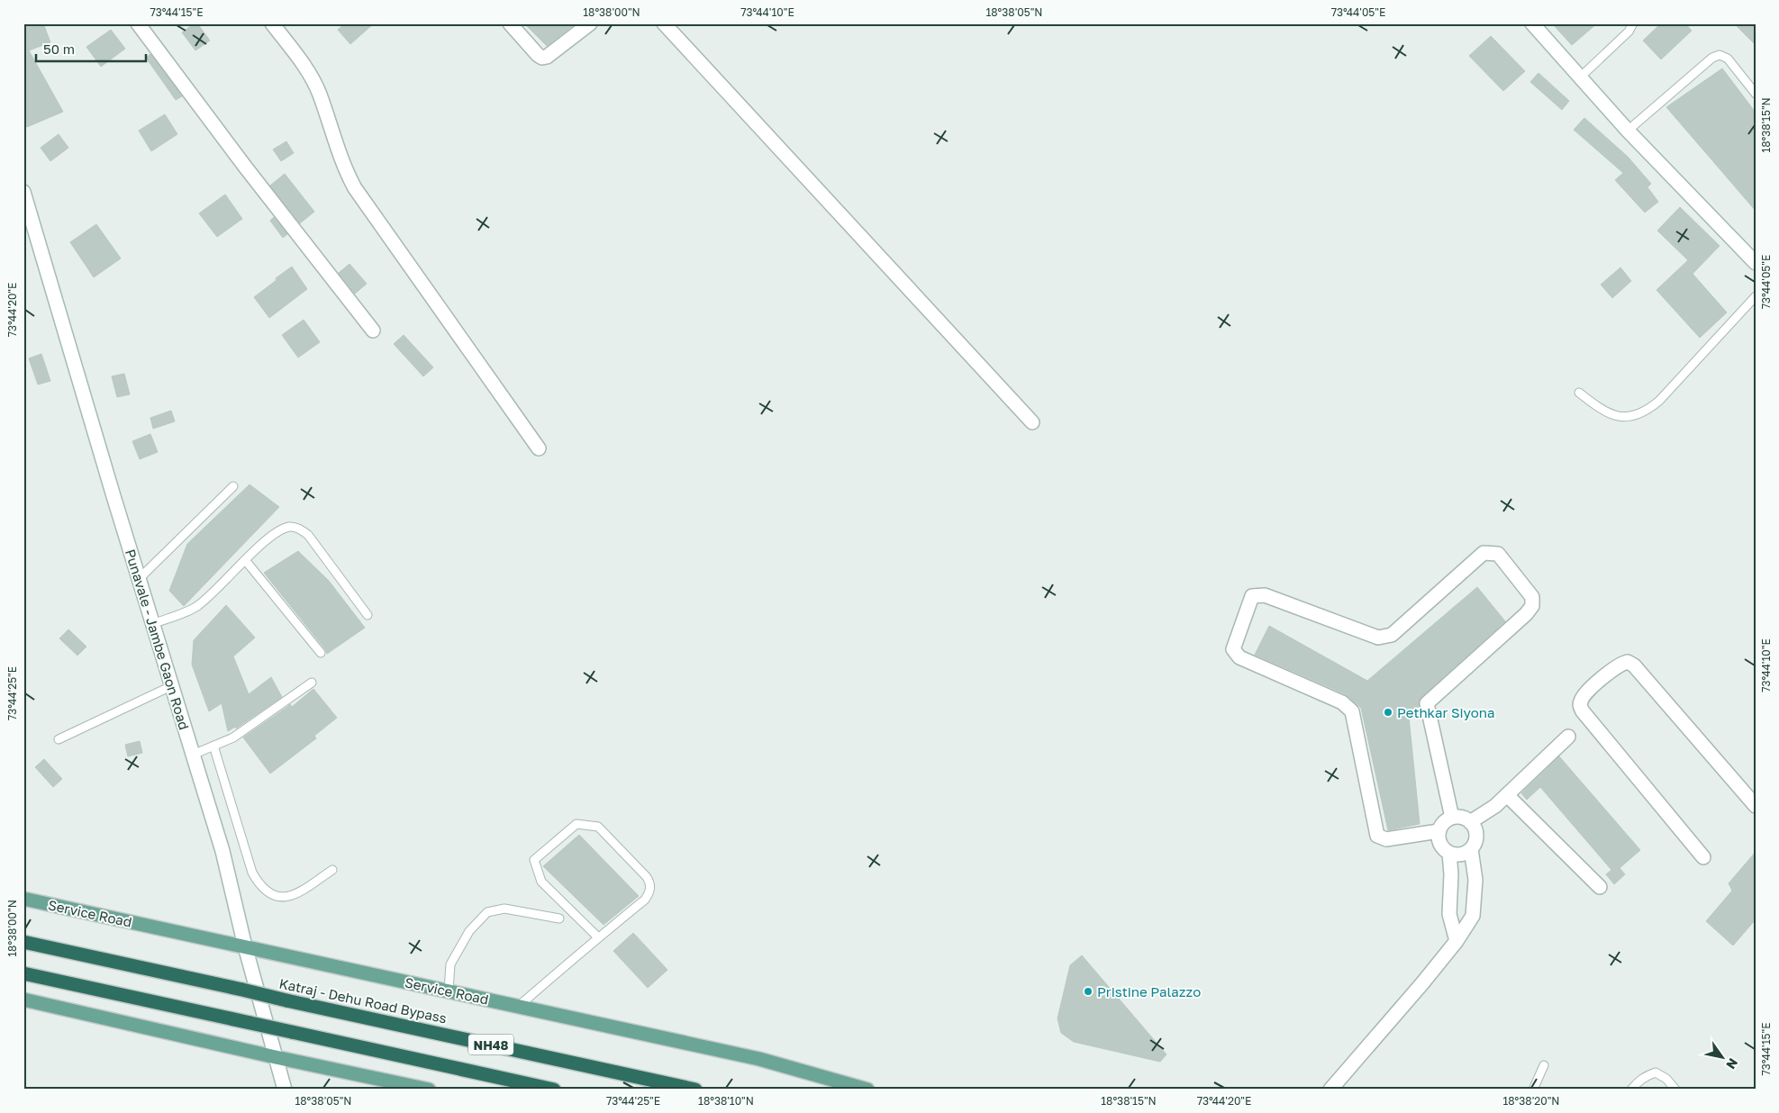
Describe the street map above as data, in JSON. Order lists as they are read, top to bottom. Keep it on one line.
{"streets":{"highway":["Katraj - Dehu Road Bypass","NH48"],"main road":["Service Road"],"street":["Punavale - Jambe Gaon Road"]},"crossings":[["Punavale - Jambe Gaon Road","Service Road"]],"places":["Pethkar Siyona","Pristine Palazzo"],"scale_bar":"50 m","north":"bottom right","coordinates":["73°44'15\"E","18°38'00\"N","73°44'10\"E","18°38'05\"N","73°44'05\"E","18°38'15\"N","73°44'20\"E","73°44'25\"E","18°38'10\"N","18°38'20\"N"]}
